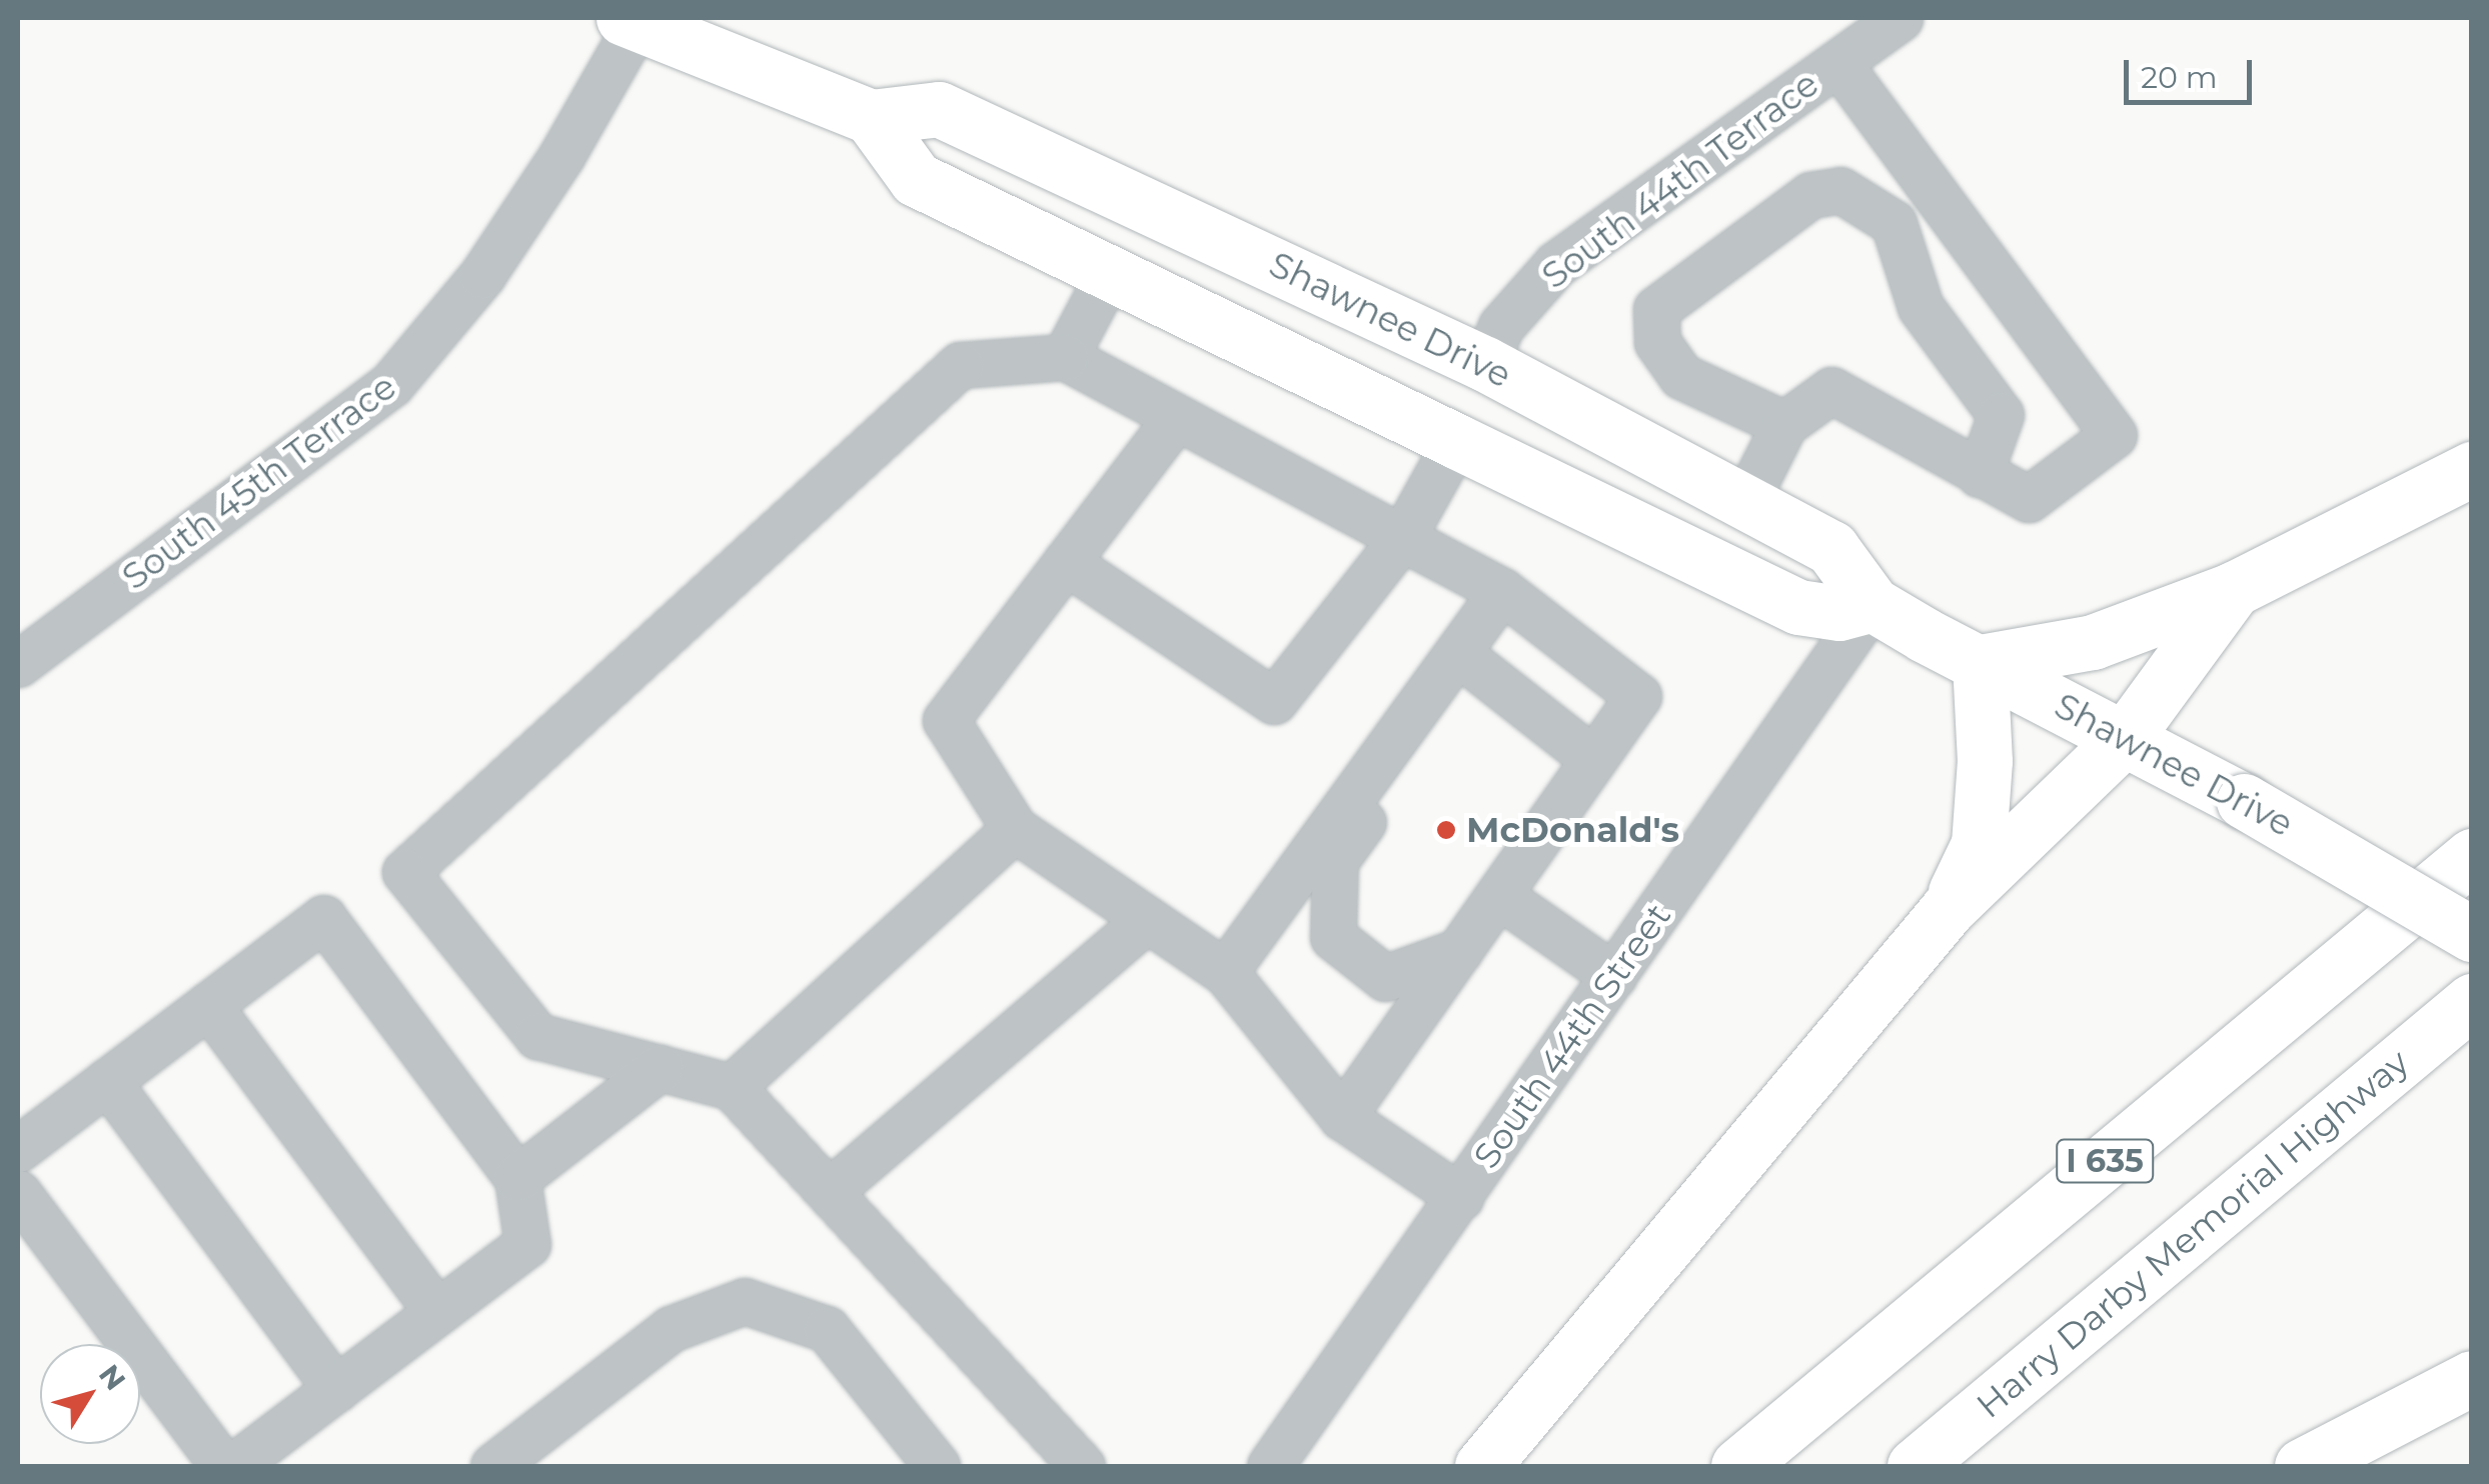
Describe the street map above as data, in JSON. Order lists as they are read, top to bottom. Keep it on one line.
{"streets":{"main road":["Shawnee Drive","I 635","Harry Darby Memorial Highway"],"street":["South 44th Terrace","South 45th Terrace","South 44th Street"]},"crossings":[["South 44th Terrace","Shawnee Drive"],["Shawnee Drive","South 45th Terrace"],["Shawnee Drive","South 44th Street"]],"places":["McDonald's"],"scale_bar":"20 m","north":"top right"}
